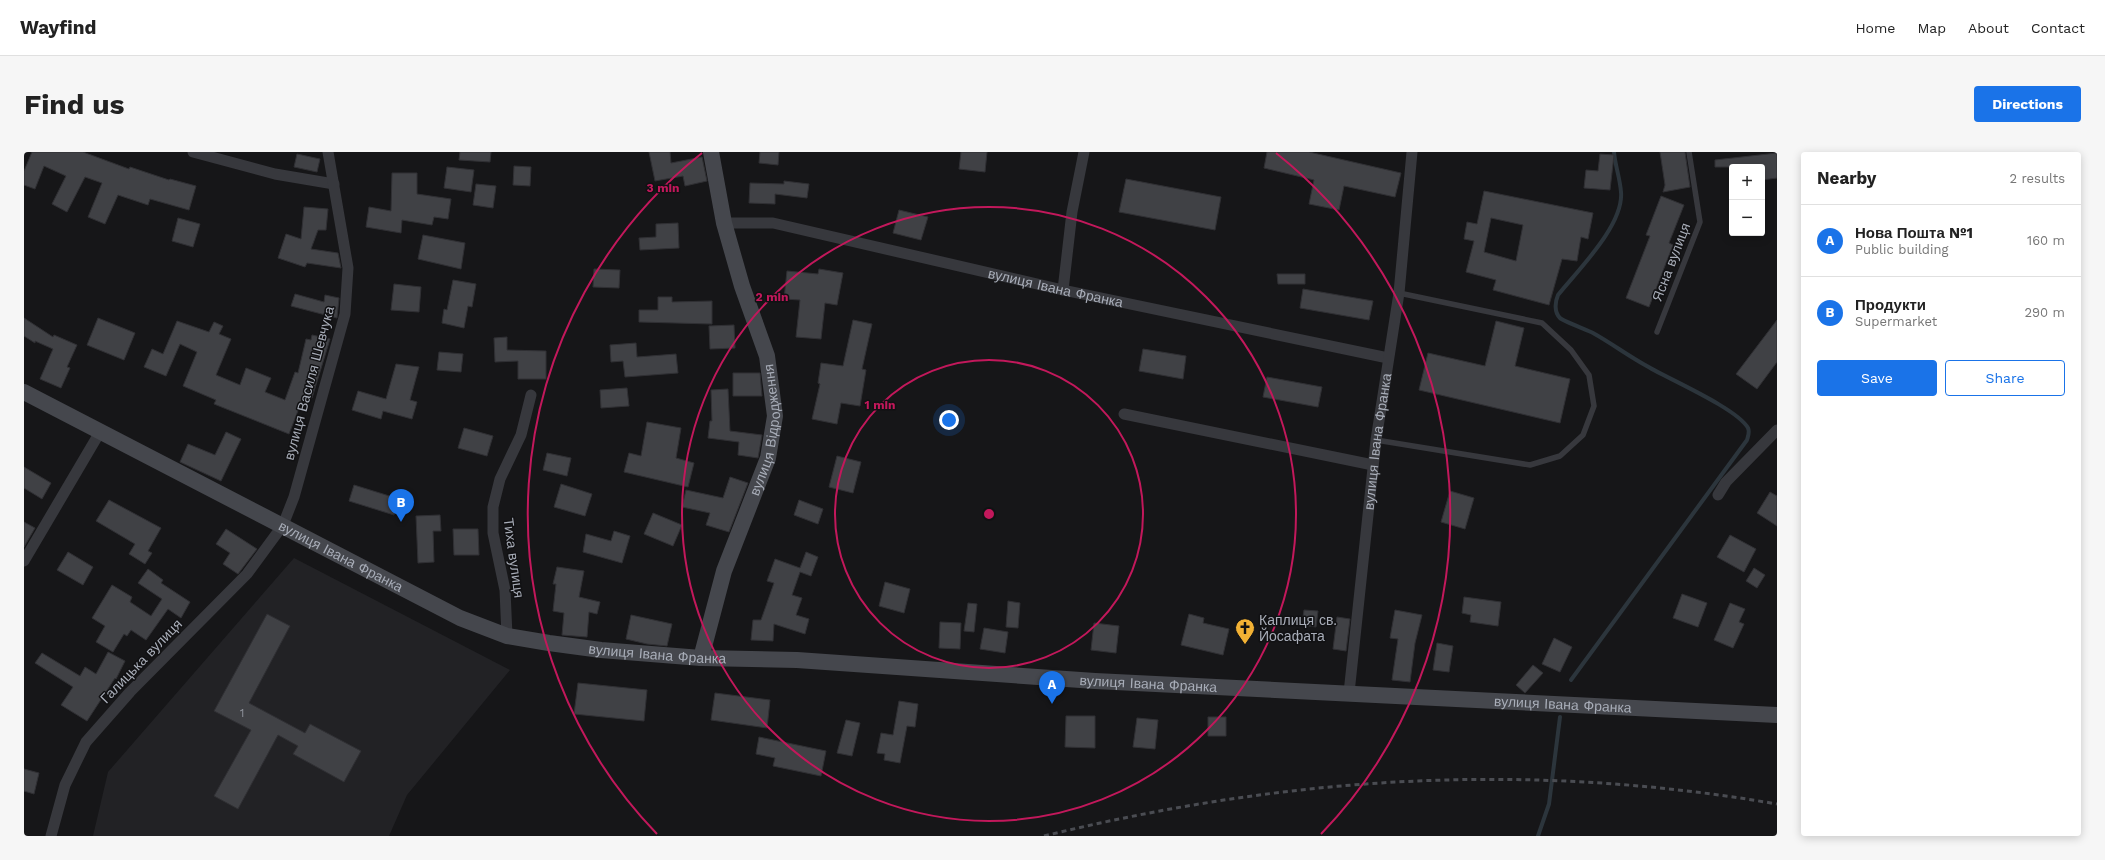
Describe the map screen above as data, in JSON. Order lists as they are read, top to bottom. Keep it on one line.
{"streets":{"main road":["вулиця Івана Франка","вулиця Відродження"],"street":["вулиця Василя Шевчука","Тиха вулиця","Галицька вулиця"],"lane":["Ясна вулиця"]},"crossings":[["вулиця Івана Франка","вулиця Василя Шевчука"],["вулиця Івана Франка","вулиця Відродження"],["вулиця Івана Франка","Тиха вулиця"],["вулиця Івана Франка","Галицька вулиця"],["вулиця Василя Шевчука","Галицька вулиця"]],"places":{"church":["Каплиця св. Йосафата"]},"house_numbers":["1"],"page":{"header":"Wayfind","nav":["Home","Map","About","Contact"],"buttons":["Directions",["Save","Share"]],"title":"Find us","heading":["Nearby","2 results"],"map_buttons":["+","−"],"list":[{"mark":"A","name":"Нова Пошта №1","note":"Public building","value":"160 m"},{"mark":"B","name":"Продукти","note":"Supermarket","value":"290 m"}],"pins":["B","A"]},"rings":["3 min","2 min","1 min"]}
